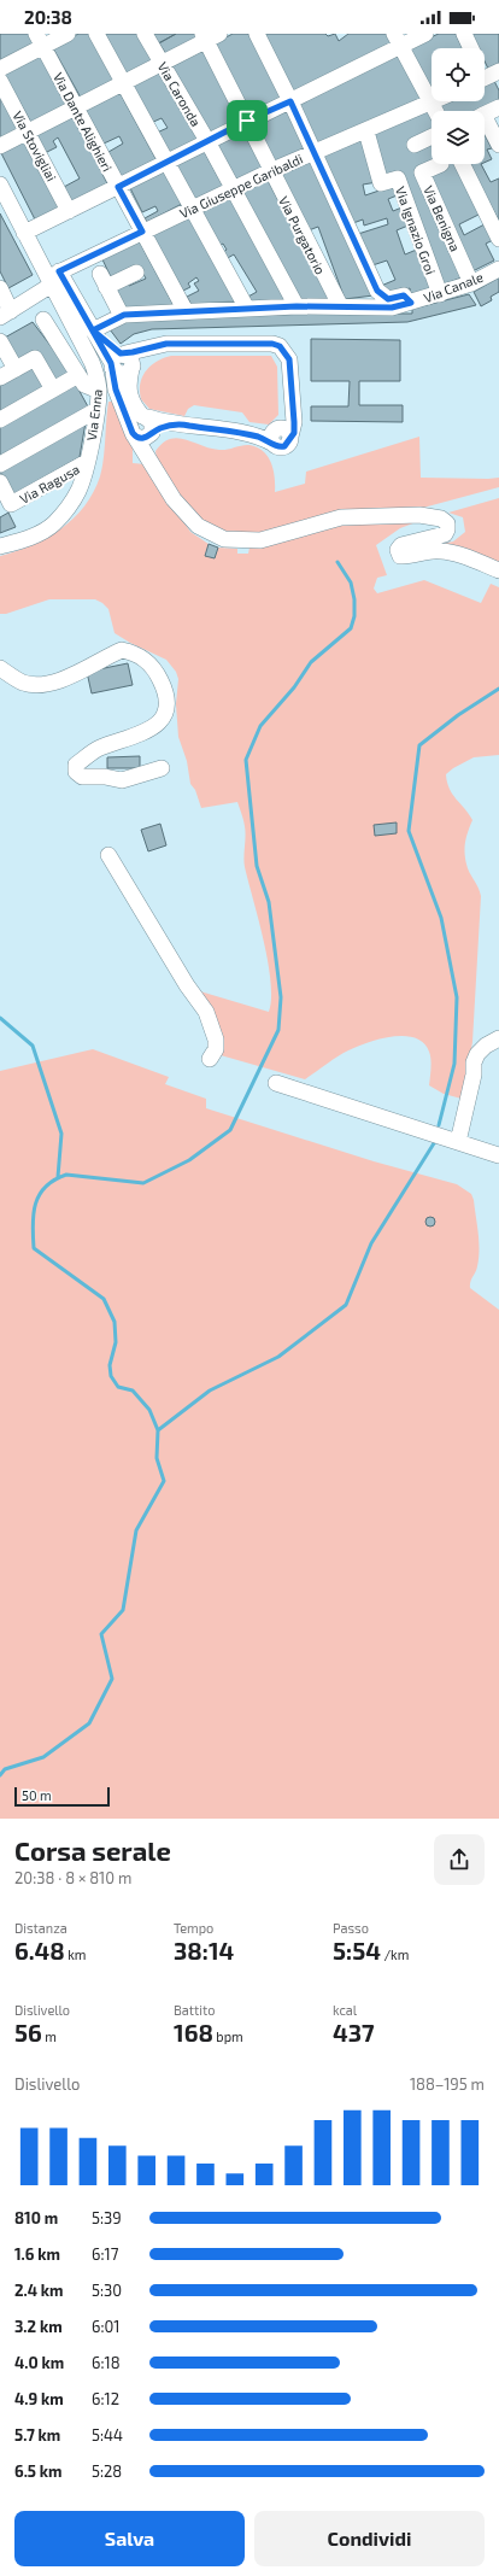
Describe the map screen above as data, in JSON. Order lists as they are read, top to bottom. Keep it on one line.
{"streets":{"street":["Via Caronda","Via Dante Alighieri","Via Stovigliai","Via Giuseppe Garibaldi","Via Benigna","Via Ignazio Groi","Via Purgatorio","Via Canale","Via Enna","Via Ragusa"]},"crossings":[["Via Caronda","Via Giuseppe Garibaldi"],["Via Caronda","Via Canale"],["Via Dante Alighieri","Via Giuseppe Garibaldi"],["Via Dante Alighieri","Via Canale"],["Via Giuseppe Garibaldi","Via Ignazio Groi"],["Via Giuseppe Garibaldi","Via Purgatorio"],["Via Giuseppe Garibaldi","Via Enna"],["Via Benigna","Via Canale"],["Via Ignazio Groi","Via Canale"],["Via Purgatorio","Via Canale"],["Via Enna","Via Ragusa"]],"scale_bar":"50 m","page":{"status":"20:38","scale":"50 m","heading":["Corsa serale","20:38 · 8 × 810 m"],"stats":[["Distanza","6.48 km"],["Tempo","38:14"],["Passo","5:54 /km"],["Dislivello","56 m"],["Battito","168 bpm"],["kcal","437"]],"chart":["Dislivello","188–195 m"],"list":[{"name":"810 m","note":"5:39"},{"name":"1.6 km","note":"6:17"},{"name":"2.4 km","note":"5:30"},{"name":"3.2 km","note":"6:01"},{"name":"4.0 km","note":"6:18"},{"name":"4.9 km","note":"6:12"},{"name":"5.7 km","note":"5:44"},{"name":"6.5 km","note":"5:28"}],"buttons":["Salva","Condividi"]}}
